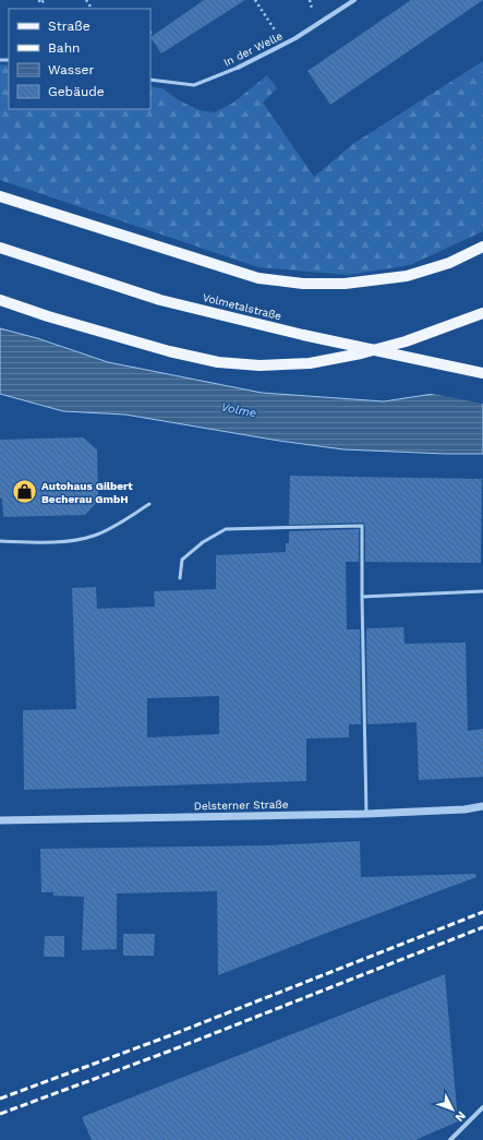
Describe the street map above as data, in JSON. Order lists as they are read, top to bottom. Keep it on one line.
{"streets":{"main road":["Volmetalstraße"],"street":["In der Welle","Delsterner Straße"]},"water":["Volme"],"places":{"shop":["Autohaus Gilbert Becherau GmbH"]},"legend":["Straße","Bahn","Wasser","Gebäude"],"north":"bottom right"}
